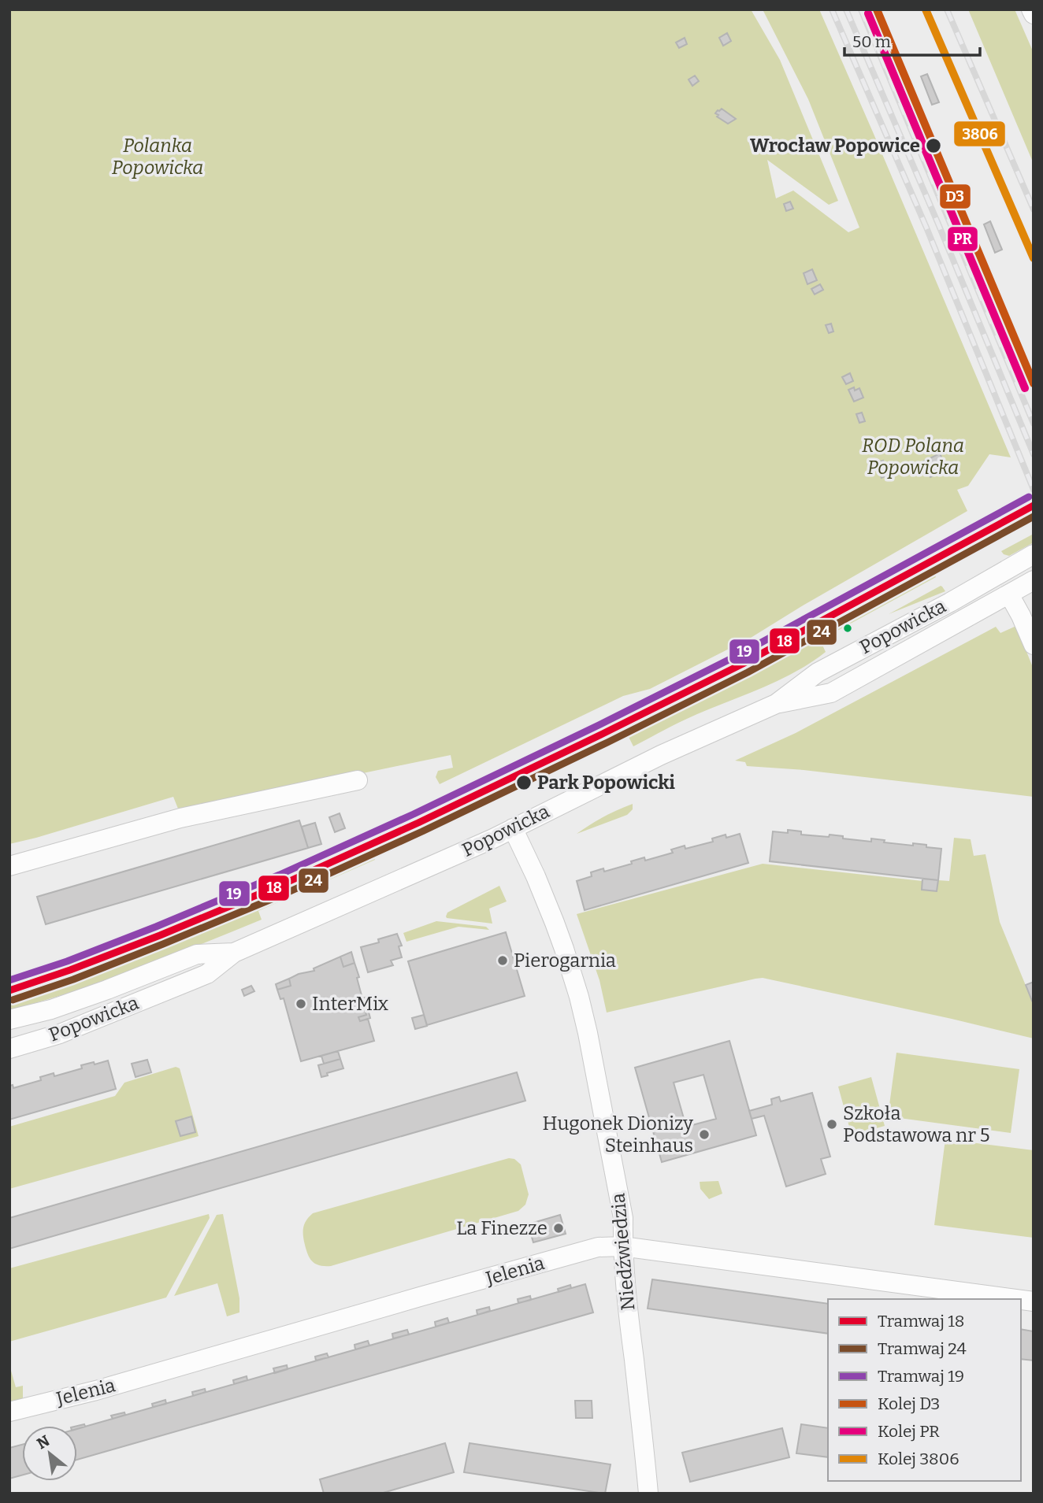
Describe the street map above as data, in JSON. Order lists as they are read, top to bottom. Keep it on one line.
{"streets":{"street":["Popowicka","Niedźwiedzia","Jelenia"]},"crossings":[["Popowicka","Niedźwiedzia"],["Niedźwiedzia","Jelenia"]],"parks":["Polanka Popowicka","ROD Polana Popowicka"],"places":["Wrocław Popowice","Park Popowicki","Pierogarnia","InterMix","Szkoła Podstawowa nr 5","Hugonek Dionizy Steinhaus","La Finezze"],"lines":["rail line D3","rail line 3806","rail line PR","tram line 19","tram line 18","tram line 24"],"legend":["Tramwaj 18","Tramwaj 24","Tramwaj 19","Kolej D3","Kolej PR","Kolej 3806"],"scale_bar":"50 m","north":"top left"}
